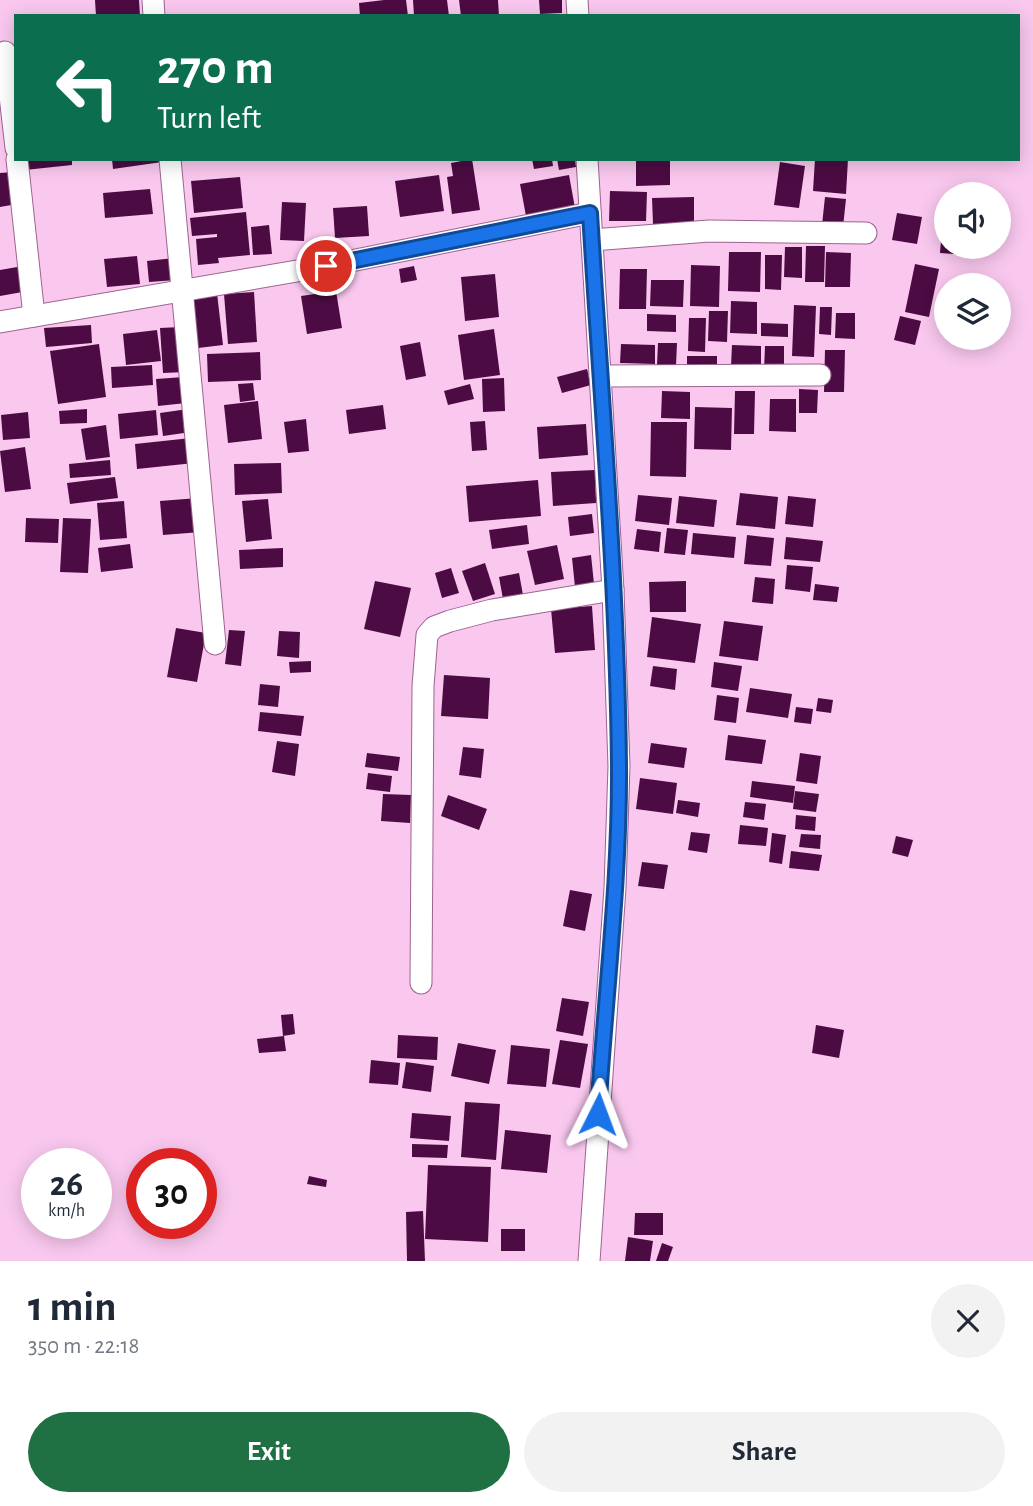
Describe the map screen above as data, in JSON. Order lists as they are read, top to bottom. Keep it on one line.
{"page":{"turn":["270 m","Turn left"],"speed":"26 km/h","limit":"30","heading":["1 min","350 m · 22:18"],"buttons":["Exit","Share"]}}
